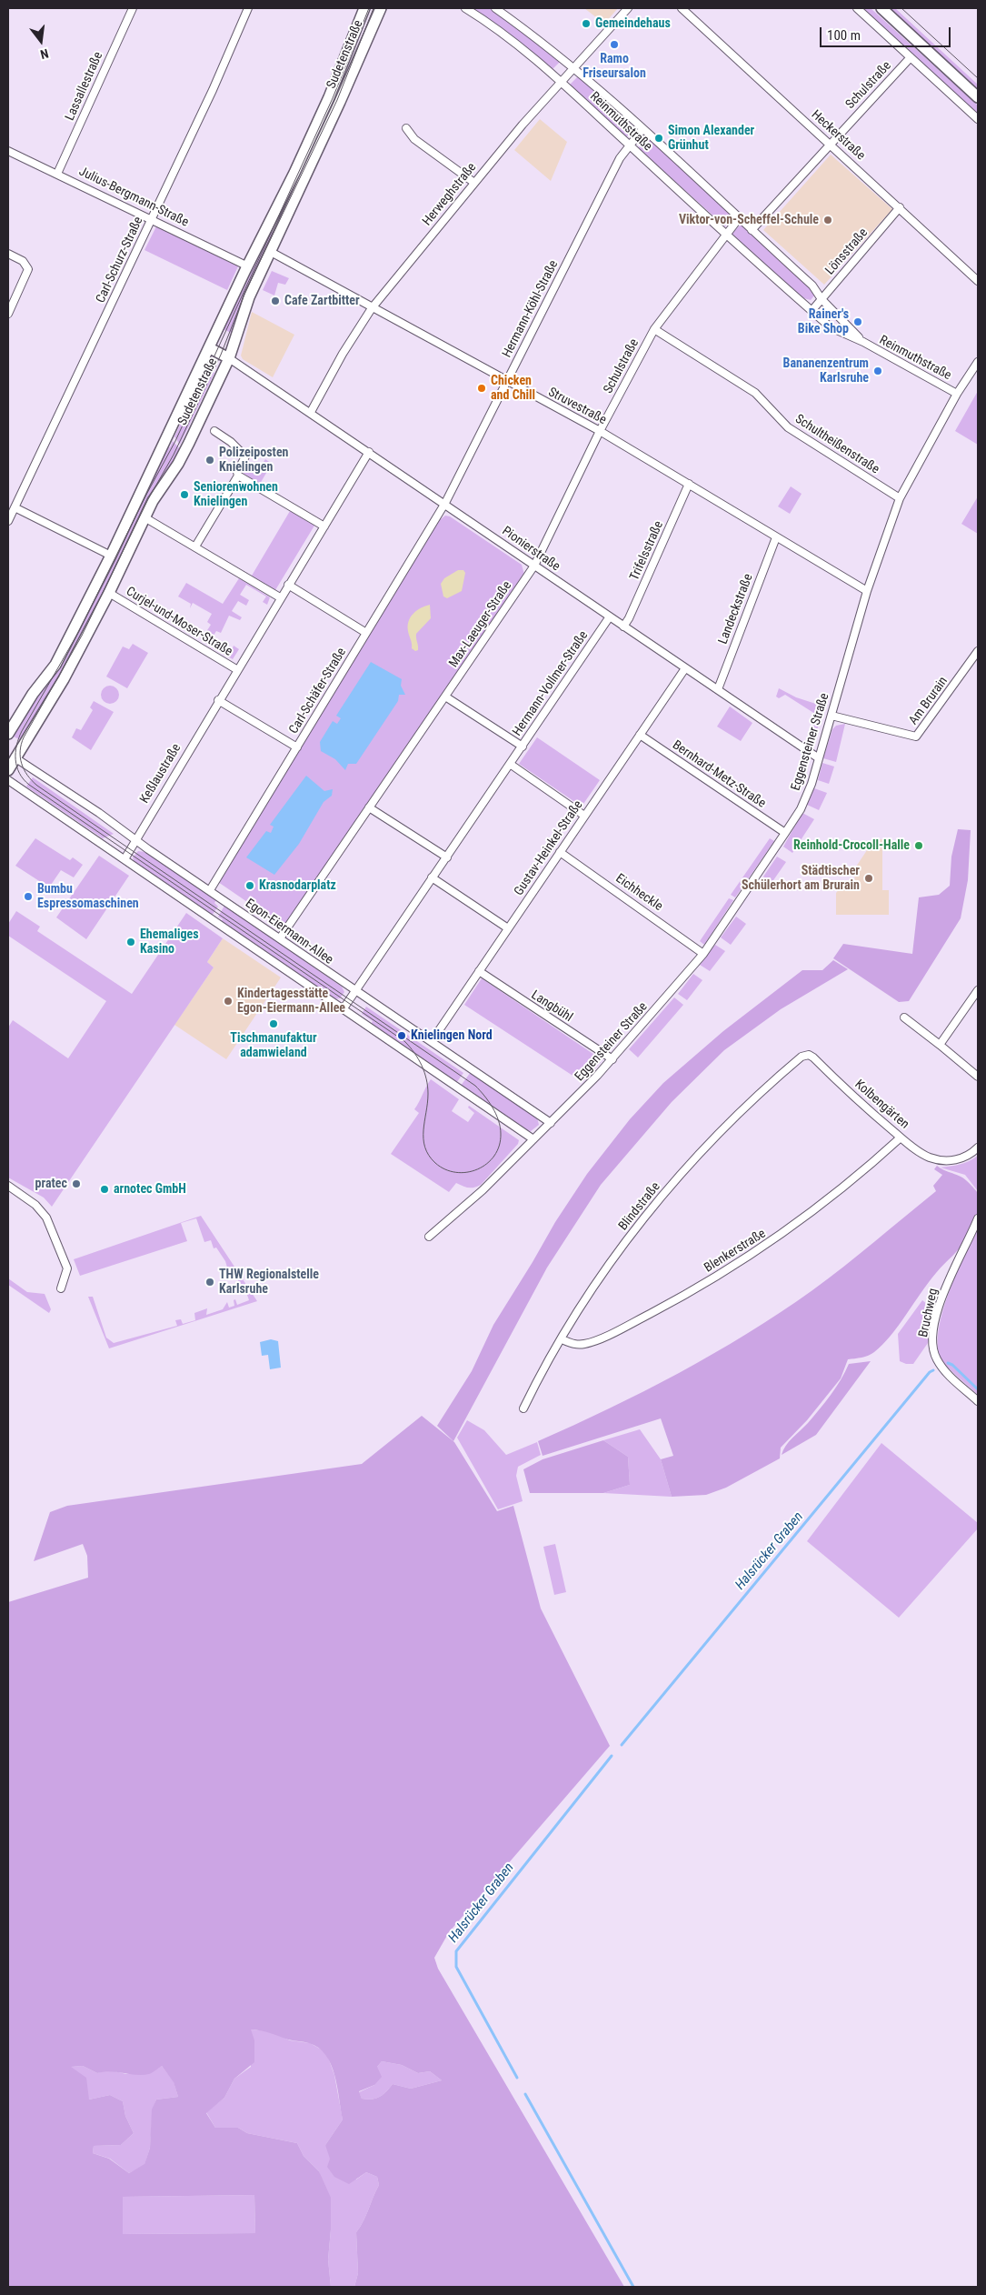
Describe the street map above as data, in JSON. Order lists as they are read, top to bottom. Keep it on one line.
{"streets":{"main road":["Sudetenstraße"],"street":["Schulstraße","Lassallestraße","Reinmuthstraße","Heckerstraße","Herweghstraße","Julius-Bergmann-Straße","Lönsstraße","Carl-Schurz-Straße","Hermann-Köhl-Straße","Struvestraße","Schultheißenstraße","Pionierstraße","Trifelsstraße","Landeckstraße","Curjel-und-Moser-Straße","Max-Laeuger-Straße","Hermann-Vollmer-Straße","Carl-Schäfer-Straße","Am Brurain","Eggensteiner Straße","Keßlaustraße","Bernhard-Metz-Straße","Gustav-Heinkel-Straße","Eichheckle","Egon-Eiermann-Allee","Langbühl","Kolbengärten","Blindstraße","Blenkerstraße","Bruchweg"]},"crossings":[["Sudetenstraße","Julius-Bergmann-Straße"],["Sudetenstraße","Struvestraße"],["Sudetenstraße","Pionierstraße"],["Sudetenstraße","Curjel-und-Moser-Straße"],["Sudetenstraße","Egon-Eiermann-Allee"],["Schulstraße","Reinmuthstraße"],["Schulstraße","Heckerstraße"],["Schulstraße","Struvestraße"],["Schulstraße","Schultheißenstraße"],["Schulstraße","Pionierstraße"],["Schulstraße","Max-Laeuger-Straße"],["Lassallestraße","Julius-Bergmann-Straße"],["Reinmuthstraße","Herweghstraße"],["Reinmuthstraße","Lönsstraße"],["Reinmuthstraße","Hermann-Köhl-Straße"],["Reinmuthstraße","Eggensteiner Straße"],["Heckerstraße","Lönsstraße"],["Herweghstraße","Struvestraße"],["Herweghstraße","Pionierstraße"],["Julius-Bergmann-Straße","Carl-Schurz-Straße"],["Hermann-Köhl-Straße","Struvestraße"],["Hermann-Köhl-Straße","Pionierstraße"],["Hermann-Köhl-Straße","Carl-Schäfer-Straße"],["Struvestraße","Trifelsstraße"],["Struvestraße","Landeckstraße"],["Struvestraße","Eggensteiner Straße"],["Schultheißenstraße","Eggensteiner Straße"],["Pionierstraße","Trifelsstraße"],["Pionierstraße","Landeckstraße"],["Pionierstraße","Max-Laeuger-Straße"],["Pionierstraße","Hermann-Vollmer-Straße"],["Pionierstraße","Carl-Schäfer-Straße"],["Pionierstraße","Eggensteiner Straße"],["Pionierstraße","Keßlaustraße"],["Pionierstraße","Gustav-Heinkel-Straße"],["Curjel-und-Moser-Straße","Keßlaustraße"],["Max-Laeuger-Straße","Egon-Eiermann-Allee"],["Hermann-Vollmer-Straße","Egon-Eiermann-Allee"],["Carl-Schäfer-Straße","Egon-Eiermann-Allee"],["Am Brurain","Eggensteiner Straße"],["Eggensteiner Straße","Bernhard-Metz-Straße"],["Eggensteiner Straße","Eichheckle"],["Eggensteiner Straße","Egon-Eiermann-Allee"],["Eggensteiner Straße","Langbühl"],["Keßlaustraße","Egon-Eiermann-Allee"],["Bernhard-Metz-Straße","Gustav-Heinkel-Straße"],["Gustav-Heinkel-Straße","Eichheckle"],["Gustav-Heinkel-Straße","Egon-Eiermann-Allee"],["Gustav-Heinkel-Straße","Langbühl"],["Kolbengärten","Blindstraße"],["Kolbengärten","Blenkerstraße"],["Blindstraße","Blenkerstraße"]],"water":["Halsrücker Graben"],"places":["Gemeindehaus","Ramo Friseursalon","Simon Alexander Grünhut","Viktor-von-Scheffel-Schule","Cafe Zartbitter","Rainer's Bike Shop","Bananenzentrum Karlsruhe","Chicken and Chill","Polizeiposten Knielingen","Seniorenwohnen Knielingen","Reinhold-Crocoll-Halle","Städtischer Schülerhort am Brurain","Krasnodarplatz","Bumbu Espressomaschinen","Ehemaliges Kasino","Kindertagesstätte Egon-Eiermann-Allee","Tischmanufaktur adamwieland","Knielingen Nord","pratec","arnotec GmbH","THW Regionalstelle Karlsruhe"],"scale_bar":"100 m","north":"bottom"}
